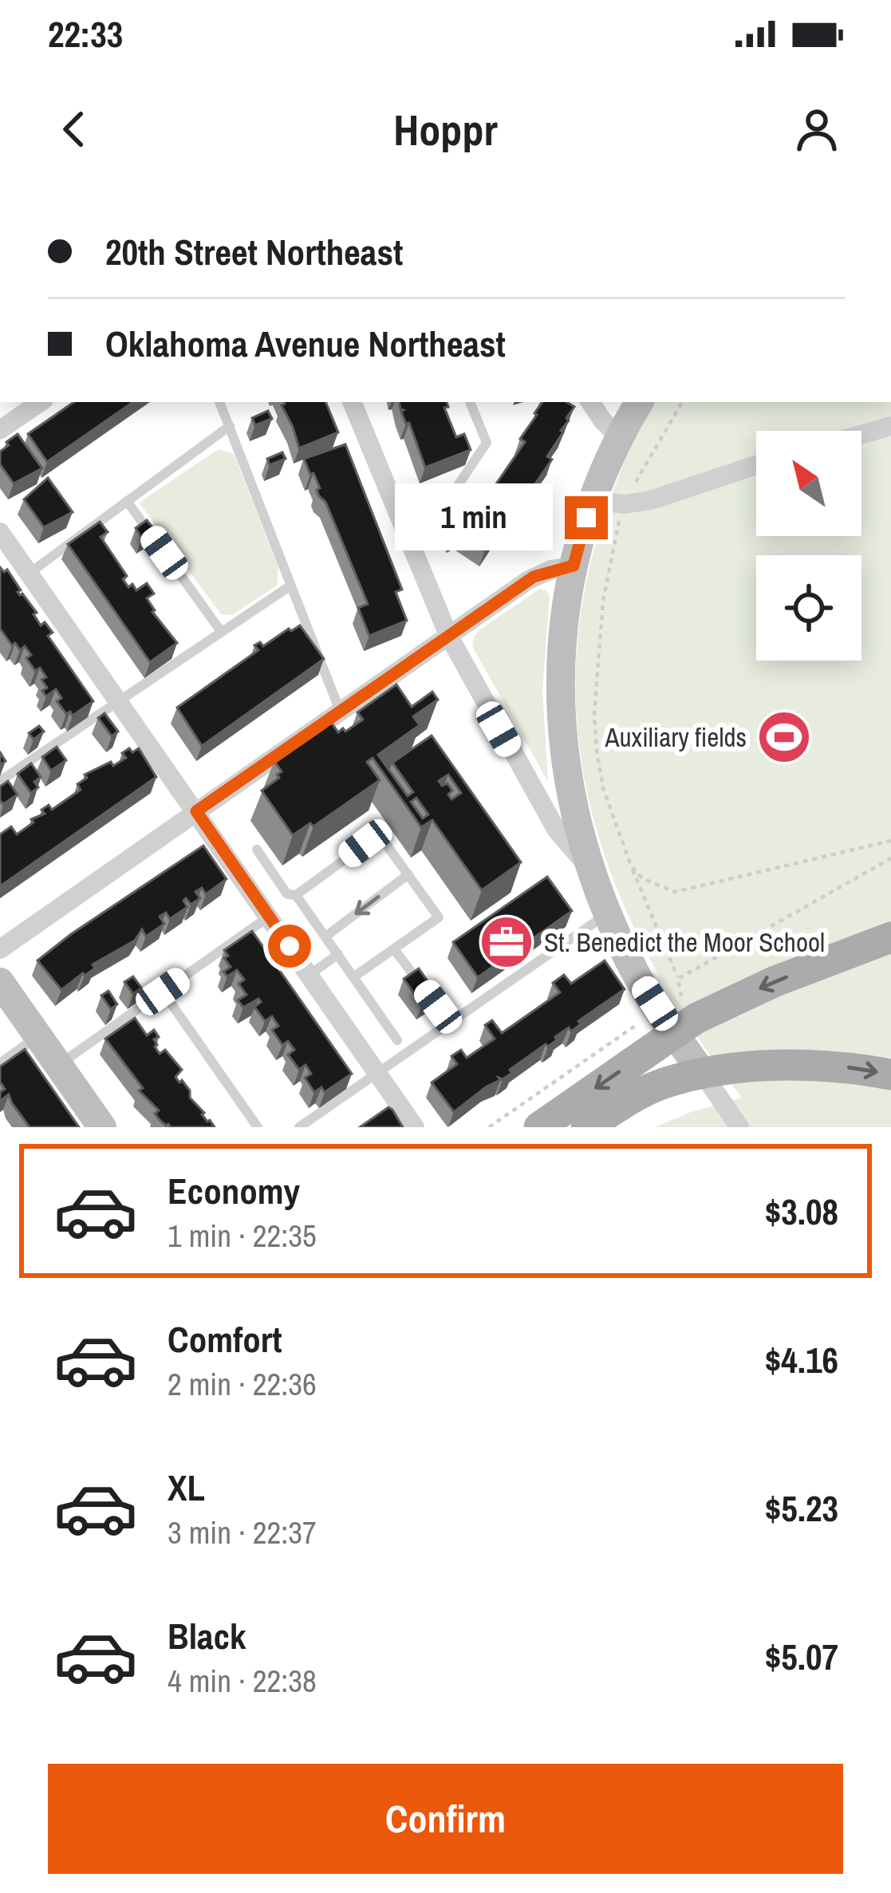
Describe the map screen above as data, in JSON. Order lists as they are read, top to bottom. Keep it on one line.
{"places":{"sports":["Auxiliary fields"],"office":["St. Benedict the Moor School"]},"north":"top left","page":{"status":"22:33","header":"Hoppr","banner":["20th Street Northeast","Oklahoma Avenue Northeast"],"bubble":"1 min","list":[{"name":"Economy","note":"1 min · 22:35","value":"$3.08"},{"name":"Comfort","note":"2 min · 22:36","value":"$4.16"},{"name":"XL","note":"3 min · 22:37","value":"$5.23"},{"name":"Black","note":"4 min · 22:38","value":"$5.07"}],"buttons":"Confirm"}}
